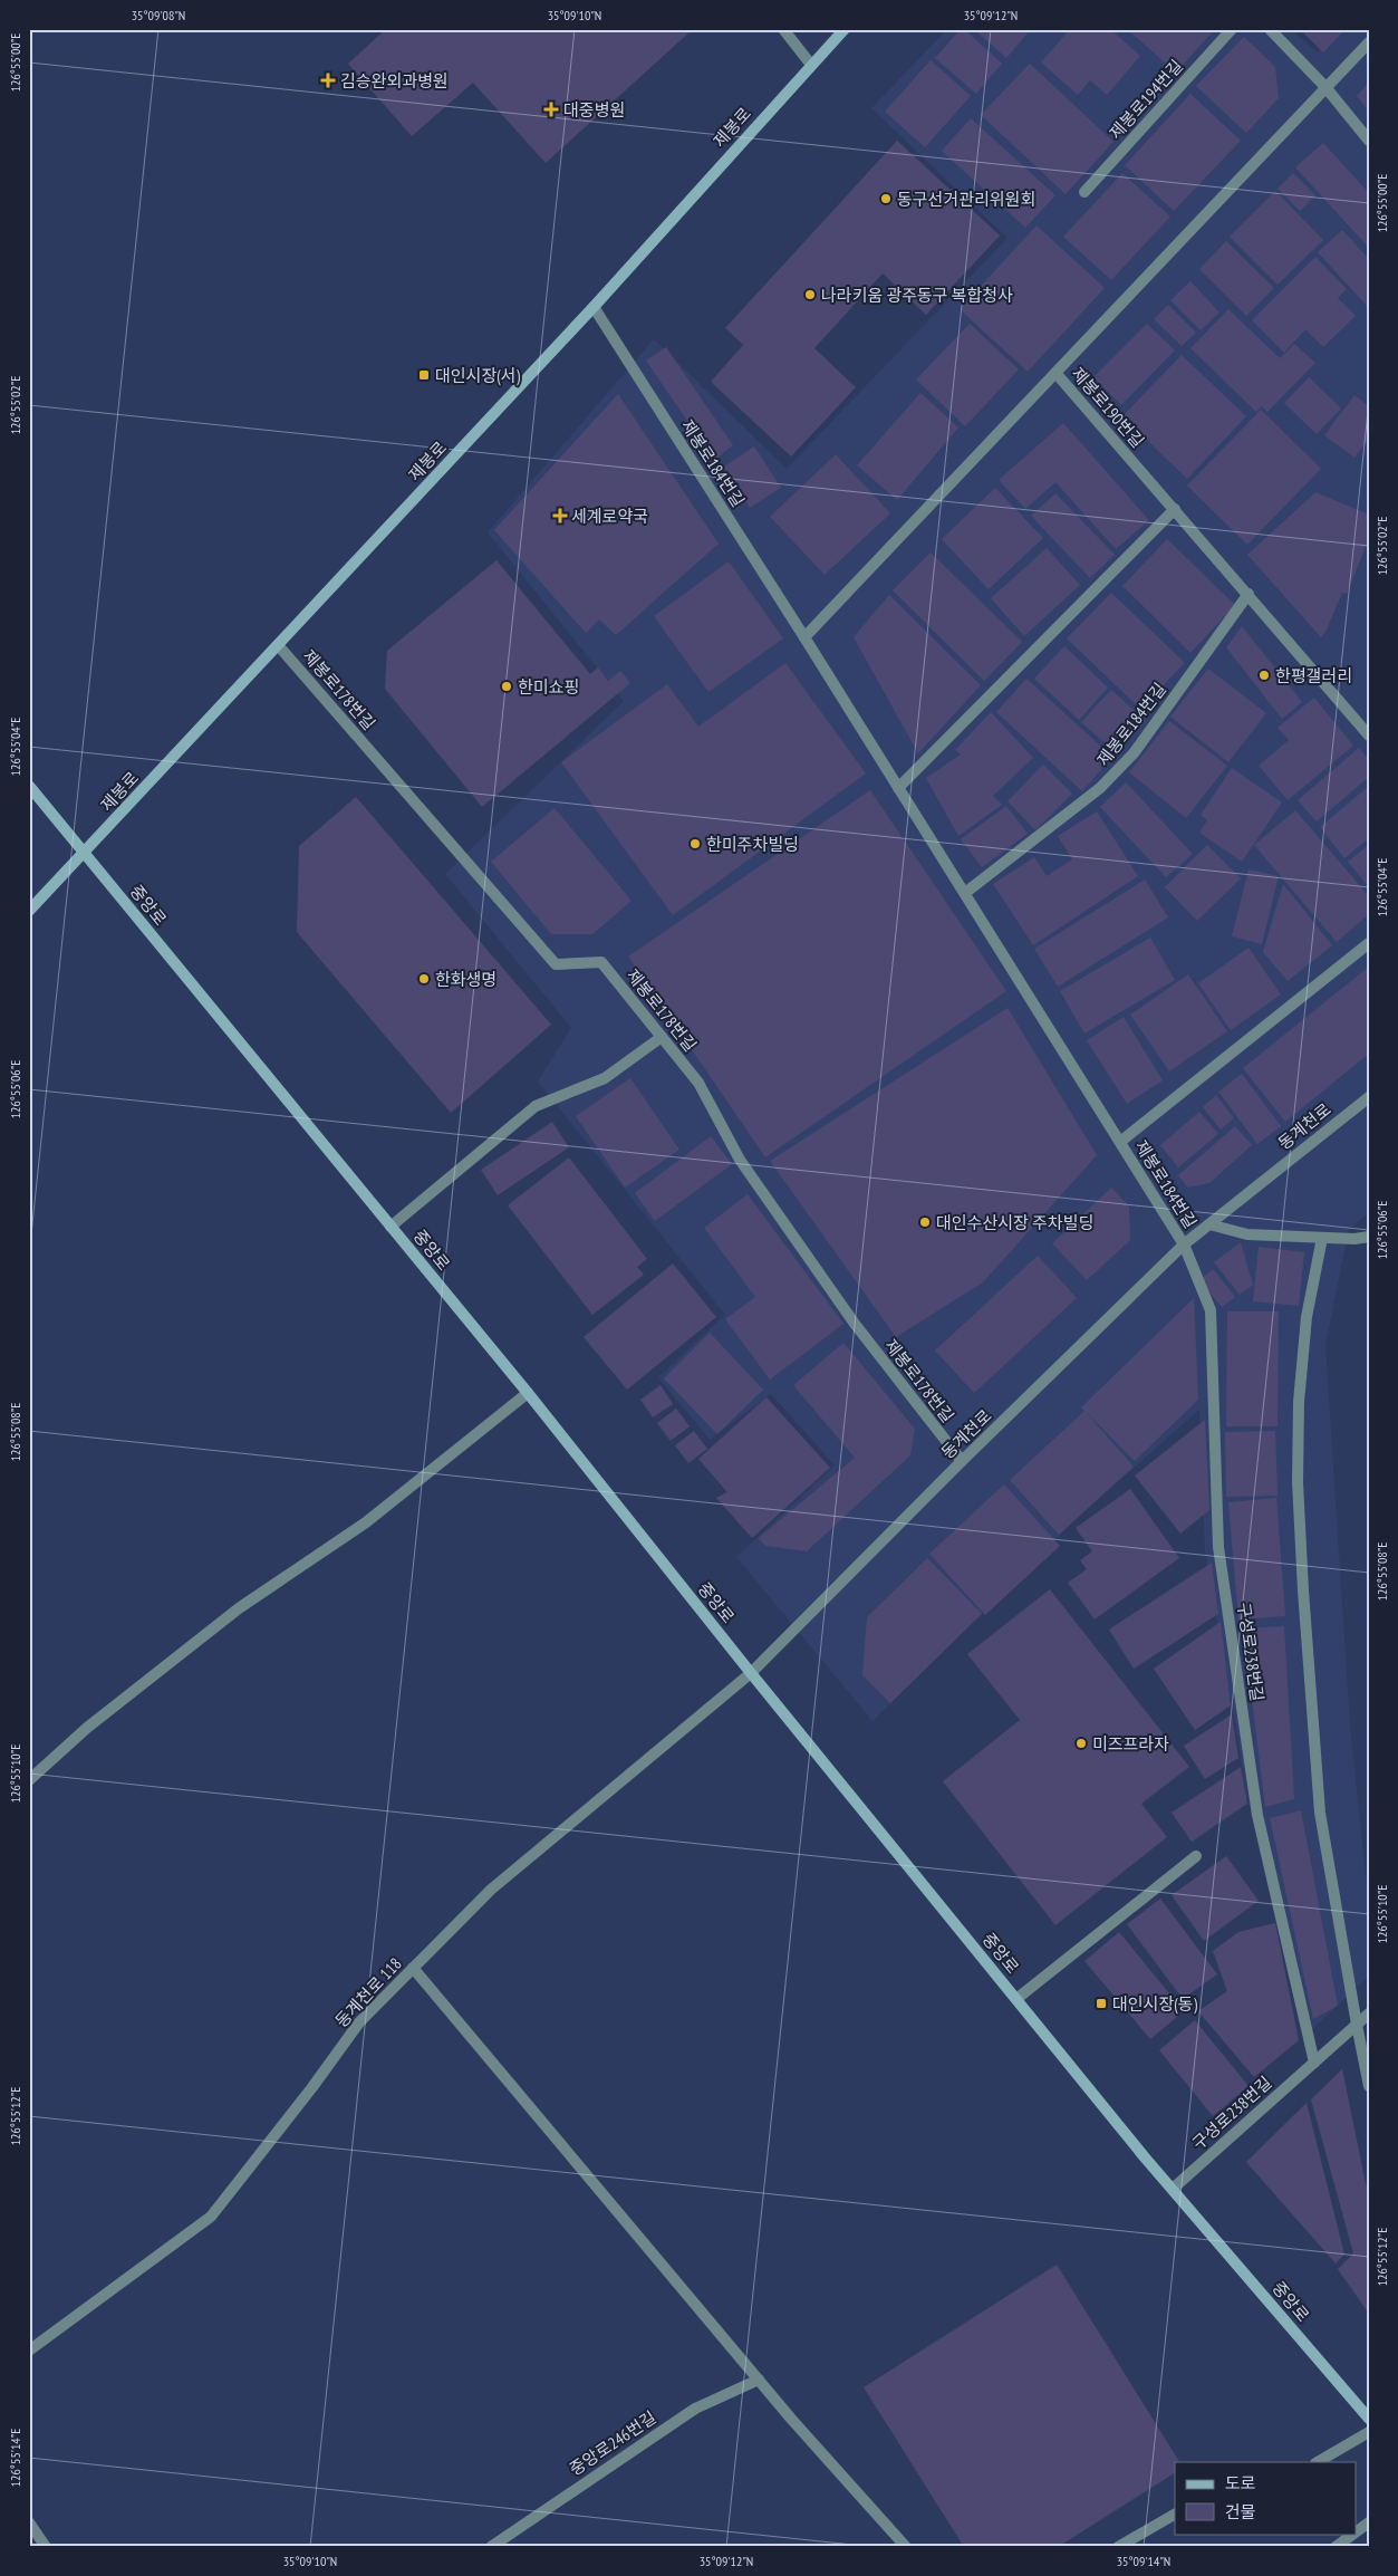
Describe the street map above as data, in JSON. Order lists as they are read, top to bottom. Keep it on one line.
{"streets":{"main road":["제봉로","중앙로"],"street":["제봉로194번길","제봉로190번길","제봉로184번길","제봉로178번길","동계천로","구성로238번길","동계천로 118","중앙로246번길"]},"crossings":[["제봉로","제봉로184번길"],["제봉로","제봉로178번길"],["제봉로","중앙로"],["제봉로190번길","제봉로184번길"],["제봉로184번길","동계천로"],["제봉로184번길","구성로238번길"],["제봉로178번길","중앙로"],["제봉로178번길","동계천로"],["중앙로","동계천로"],["중앙로","구성로238번길"],["중앙로","동계천로 118"],["동계천로","구성로238번길"],["동계천로","동계천로 118"]],"places":{"health":["김승완외과병원","대중병원","세계로약국"],"other":["동구선거관리위원회","나라키움 광주동구 복합청사","한평갤러리","한미쇼핑","한미주차빌딩","한화생명","대인수산시장 주차빌딩","미즈프라자"],"transit":["대인시장(서)","대인시장(동)"]},"legend":["도로","건물"],"coordinates":["35°09'08\"N","35°09'10\"N","35°09'12\"N","126°55'00\"E","126°55'02\"E","126°55'04\"E","126°55'06\"E","126°55'08\"E","126°55'10\"E","126°55'12\"E","126°55'14\"E","35°09'14\"N"]}
